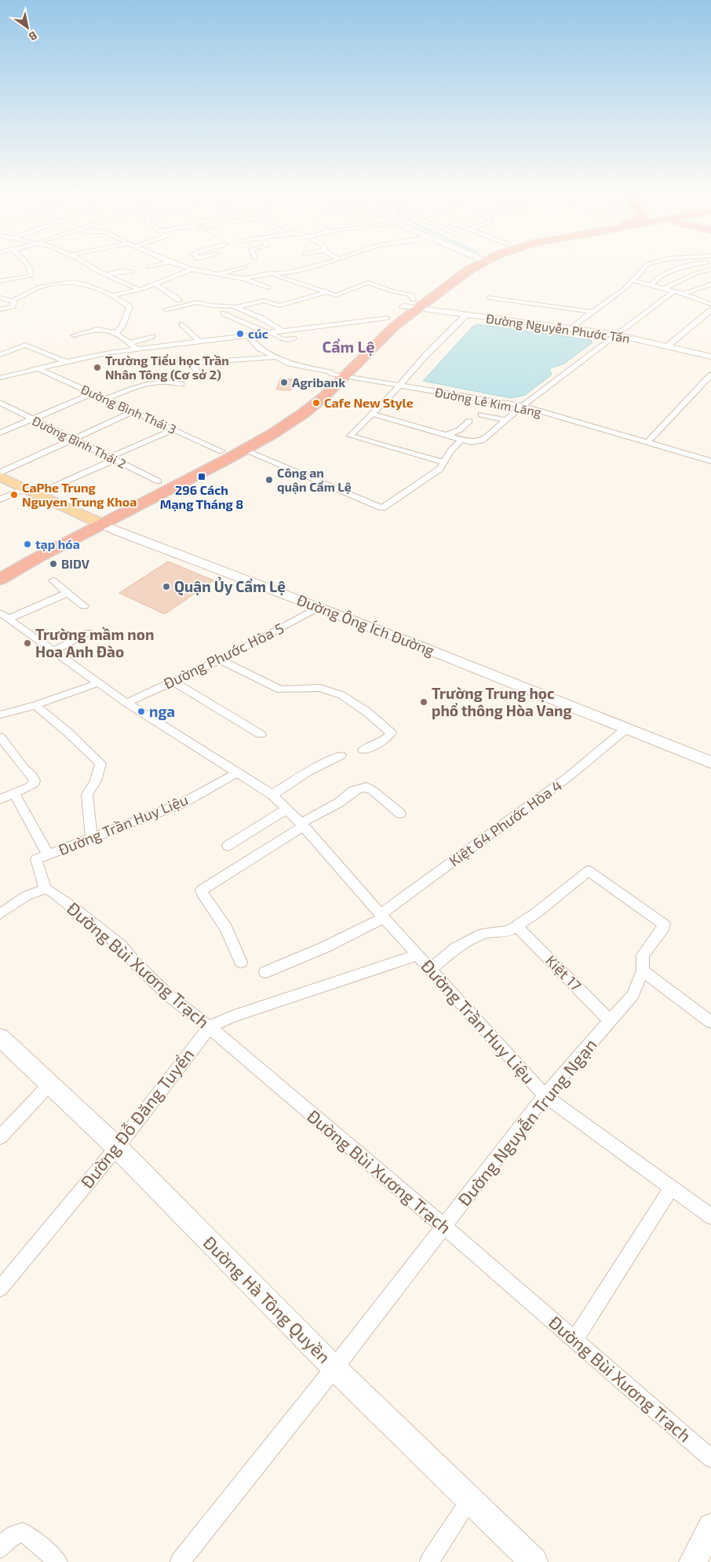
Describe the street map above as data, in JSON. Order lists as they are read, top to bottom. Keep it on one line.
{"streets":{"main road":["Đường Ông Ích Đường"],"street":["Đường Nguyễn Phước Tấn","Đường Lê Kim Lăng","Đường Bình Thái 3","Đường Bình Thái 2","Đường Phước Hòa 5","Kiệt 64 Phước Hòa 4","Đường Trần Huy Liệu","Đường Bùi Xương Trạch","Kiệt 17","Đường Đỗ Đăng Tuyển","Đường Nguyễn Trung Ngạn","Đường Hà Tông Quyền"]},"crossings":[["Đường Ông Ích Đường","Đường Phước Hòa 5"],["Đường Ông Ích Đường","Kiệt 64 Phước Hòa 4"],["Đường Phước Hòa 5","Đường Trần Huy Liệu"],["Kiệt 64 Phước Hòa 4","Đường Trần Huy Liệu"],["Đường Trần Huy Liệu","Đường Bùi Xương Trạch"],["Đường Trần Huy Liệu","Đường Đỗ Đăng Tuyển"],["Đường Trần Huy Liệu","Đường Nguyễn Trung Ngạn"],["Đường Bùi Xương Trạch","Đường Đỗ Đăng Tuyển"],["Đường Bùi Xương Trạch","Đường Nguyễn Trung Ngạn"],["Kiệt 17","Đường Nguyễn Trung Ngạn"],["Đường Đỗ Đăng Tuyển","Đường Hà Tông Quyền"],["Đường Nguyễn Trung Ngạn","Đường Hà Tông Quyền"]],"districts":["Cẩm Lệ"],"places":{"other":["cúc","Trường Tiểu học Trần Nhân Tông (Cơ sở 2)","Agribank","Cafe New Style","Công an quận Cẩm Lệ","CaPhe Trung Nguyen Trung Khoa","tạp hóa","BIDV","Quận Ủy Cẩm Lệ","Trường mầm non Hoa Anh Đào","Trường Trung học phổ thông Hòa Vang","nga"],"transit":["296 Cách Mạng Tháng 8"]},"north":"bottom right"}
